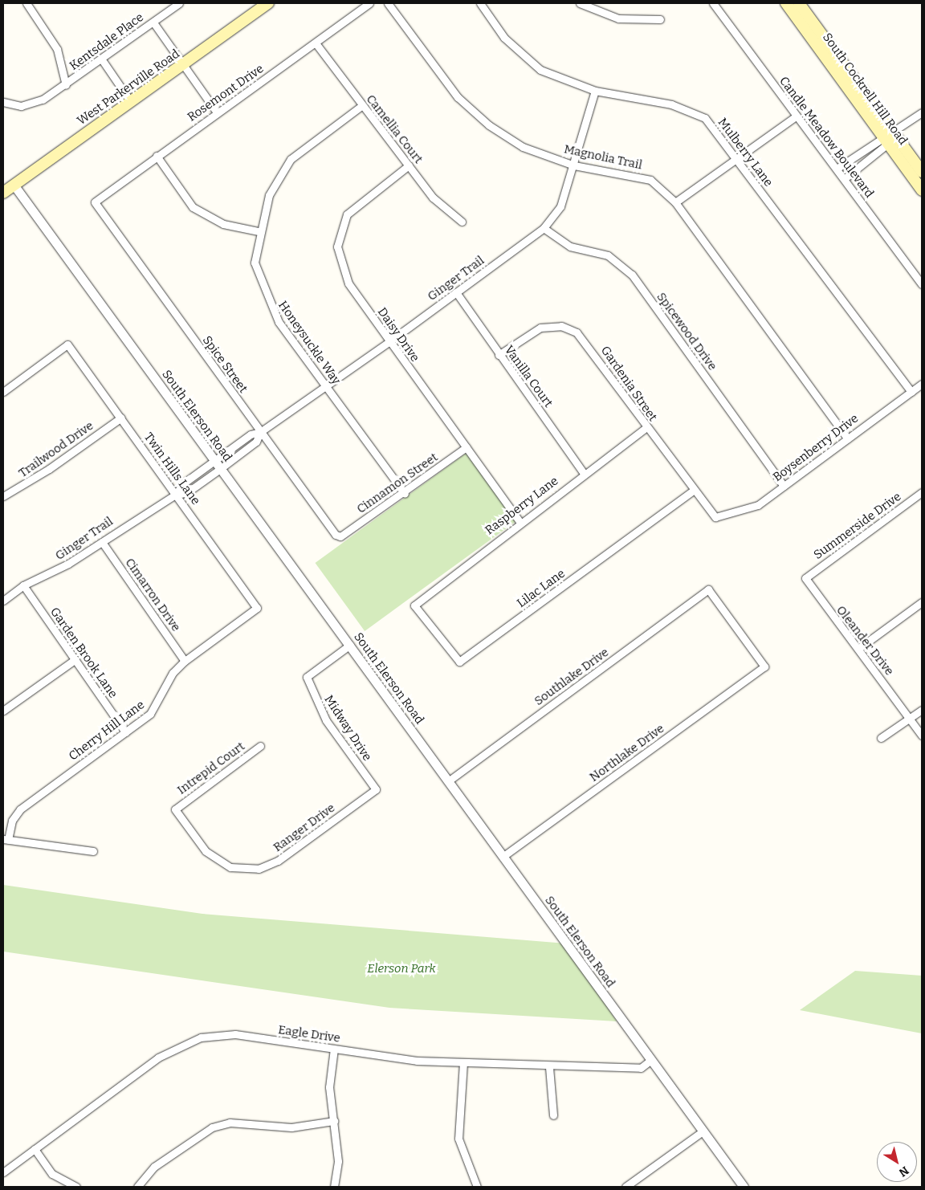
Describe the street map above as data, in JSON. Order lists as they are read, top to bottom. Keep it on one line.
{"streets":{"main road":["West Parkerville Road","South Cockrell Hill Road"],"street":["Kentsdale Place","Rosemont Drive","Camellia Court","Candle Meadow Boulevard","Mulberry Lane","Magnolia Trail","Ginger Trail","Spicewood Drive","Daisy Drive","Honeysuckle Way","Spice Street","Vanilla Court","Gardenia Street","South Elerson Road","Boysenberry Drive","Trailwood Drive","Twin Hills Lane","Cinnamon Street","Raspberry Lane","Summerside Drive","Lilac Lane","Cimarron Drive","Oleander Drive","Garden Brook Lane","Southlake Drive","Midway Drive","Cherry Hill Lane","Northlake Drive","Intrepid Court","Ranger Drive","Eagle Drive"]},"crossings":[["West Parkerville Road","South Elerson Road"],["Rosemont Drive","Camellia Court"],["Rosemont Drive","Spice Street"],["Camellia Court","Daisy Drive"],["Camellia Court","Honeysuckle Way"],["Mulberry Lane","Ginger Trail"],["Mulberry Lane","Boysenberry Drive"],["Magnolia Trail","Ginger Trail"],["Magnolia Trail","Boysenberry Drive"],["Ginger Trail","Spicewood Drive"],["Ginger Trail","Daisy Drive"],["Ginger Trail","Honeysuckle Way"],["Ginger Trail","Spice Street"],["Ginger Trail","Vanilla Court"],["Ginger Trail","South Elerson Road"],["Ginger Trail","Twin Hills Lane"],["Ginger Trail","Cimarron Drive"],["Ginger Trail","Garden Brook Lane"],["Spicewood Drive","Boysenberry Drive"],["Daisy Drive","Cinnamon Street"],["Daisy Drive","Raspberry Lane"],["Honeysuckle Way","Cinnamon Street"],["Spice Street","Cinnamon Street"],["Vanilla Court","Gardenia Street"],["Vanilla Court","Raspberry Lane"],["Gardenia Street","Boysenberry Drive"],["Gardenia Street","Raspberry Lane"],["Gardenia Street","Lilac Lane"],["South Elerson Road","Southlake Drive"],["South Elerson Road","Midway Drive"],["South Elerson Road","Northlake Drive"],["South Elerson Road","Eagle Drive"],["Trailwood Drive","Twin Hills Lane"],["Twin Hills Lane","Cherry Hill Lane"],["Raspberry Lane","Lilac Lane"],["Summerside Drive","Oleander Drive"],["Cimarron Drive","Cherry Hill Lane"],["Garden Brook Lane","Cherry Hill Lane"],["Southlake Drive","Northlake Drive"],["Midway Drive","Ranger Drive"],["Intrepid Court","Ranger Drive"]],"parks":["Elerson Park"],"north":"bottom right"}
